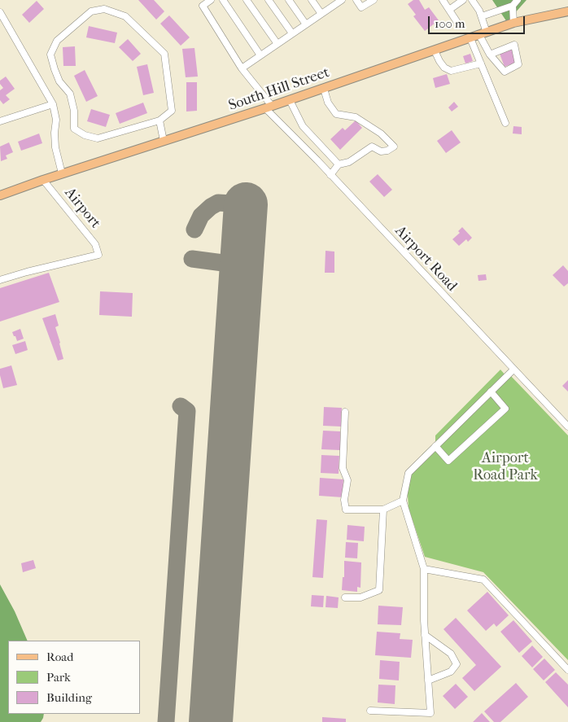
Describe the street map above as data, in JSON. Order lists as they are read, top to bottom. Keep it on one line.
{"streets":{"main road":["South Hill Street"],"street":["Airport","Airport Road"]},"crossings":[["South Hill Street","Airport"],["South Hill Street","Airport Road"]],"parks":["Airport Road Park"],"legend":["Road","Park","Building"],"scale_bar":"100 m"}
